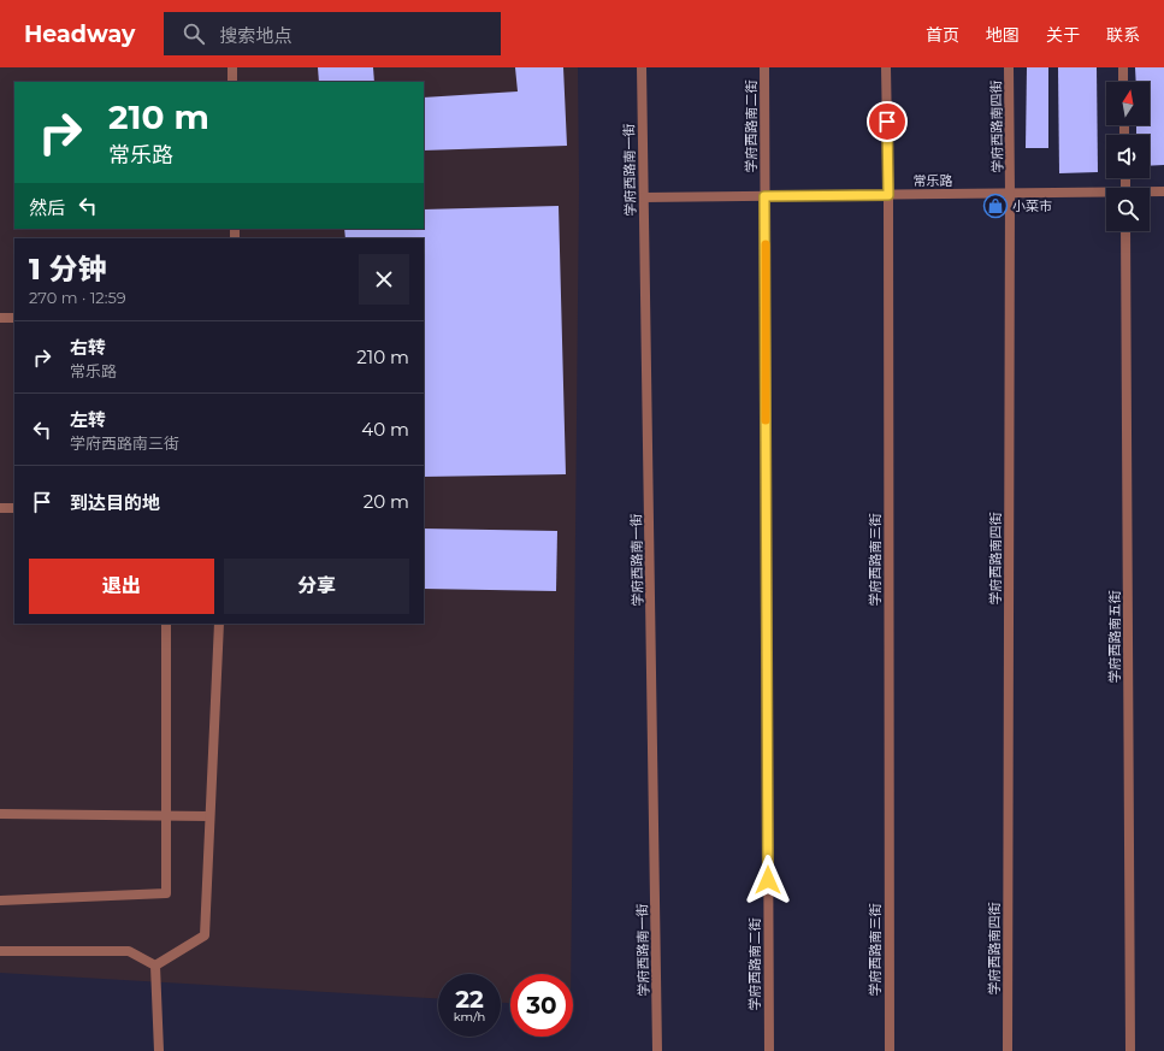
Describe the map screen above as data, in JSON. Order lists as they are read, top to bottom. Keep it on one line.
{"streets":{"street":["学府西路南二街","学府西路南四街","学府西路南一街","常乐路","学府西路南三街","学府西路南五街"]},"crossings":[["学府西路南二街","常乐路"],["学府西路南四街","常乐路"],["学府西路南一街","常乐路"],["常乐路","学府西路南三街"]],"places":{"shop":["小菜市"]},"north":"top","page":{"header":"Headway","search":"搜索地点","nav":["首页","地图","关于","联系"],"turn":["210 m","常乐路"],"then":"然后","heading":["1 分钟","270 m · 12:59"],"list":[{"name":"右转","note":"常乐路","value":"210 m"},{"name":"左转","note":"学府西路南三街","value":"40 m"},{"name":"到达目的地","value":"20 m"}],"buttons":["退出","分享"],"speed":"22 km/h","limit":"30"}}
